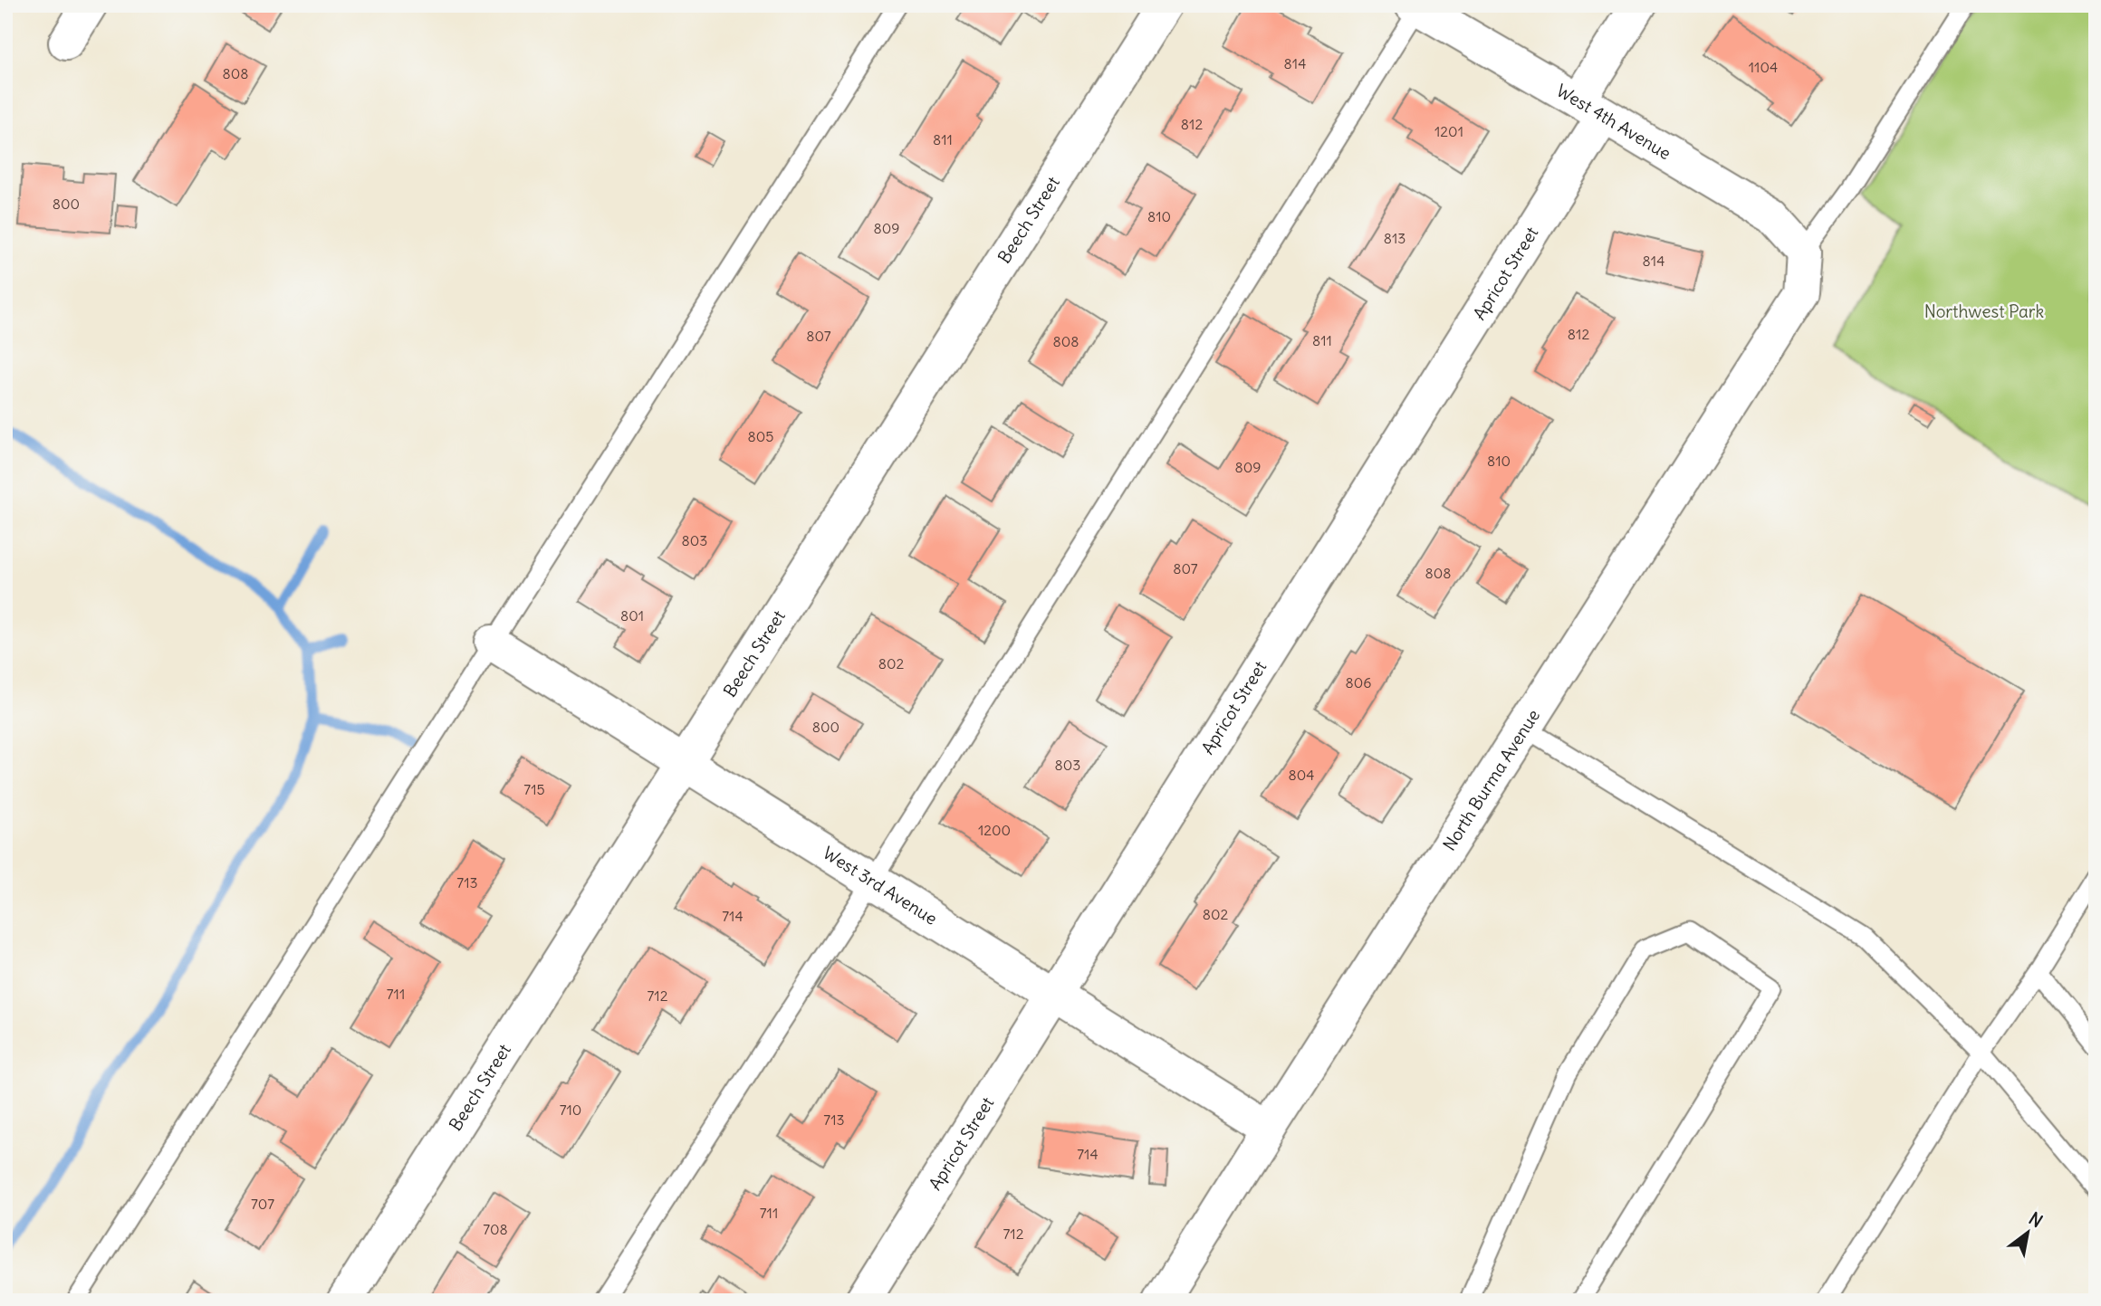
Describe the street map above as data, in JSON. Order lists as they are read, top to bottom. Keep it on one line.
{"streets":{"street":["West 4th Avenue","Beech Street","Apricot Street","North Burma Avenue","West 3rd Avenue"]},"crossings":[["West 4th Avenue","Apricot Street"],["West 4th Avenue","North Burma Avenue"],["Beech Street","West 3rd Avenue"],["Apricot Street","West 3rd Avenue"],["North Burma Avenue","West 3rd Avenue"]],"parks":["Northwest Park"],"house_numbers":["814","1104","808","812","1201","811","800","810","809","813","814","812","807","811","808","805","810","809","803","807","808","801","802","806","800","803","804","715","1200","713","802","714","711","712","710","713","714","707","711","708","712"],"north":"top right"}
